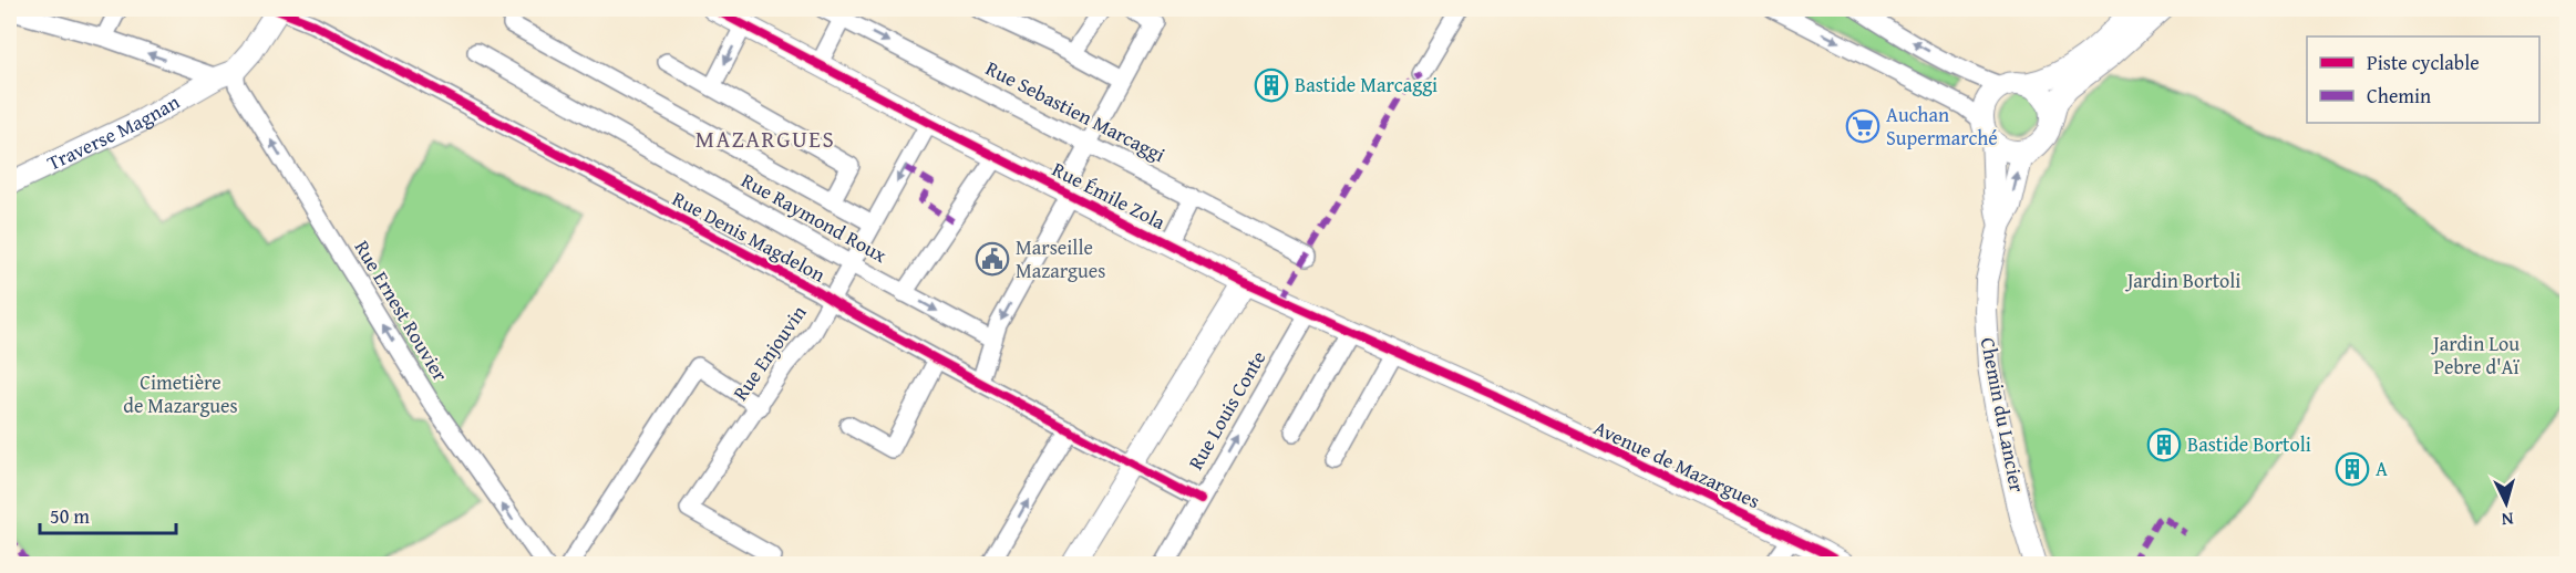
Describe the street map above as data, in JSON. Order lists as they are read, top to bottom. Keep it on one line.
{"streets":{"street":["Rue Sebastien Marcaggi","Traverse Magnan","Rue Émile Zola","Rue Raymond Roux","Rue Denis Magdelon","Rue Ernest Rouvier","Rue Enjouvin","Rue Louis Conte","Chemin du Lancier","Avenue de Mazargues"]},"crossings":[["Traverse Magnan","Rue Ernest Rouvier"],["Rue Émile Zola","Rue Enjouvin"],["Rue Émile Zola","Rue Louis Conte"],["Rue Émile Zola","Avenue de Mazargues"],["Rue Raymond Roux","Rue Enjouvin"],["Rue Denis Magdelon","Rue Enjouvin"],["Rue Denis Magdelon","Rue Louis Conte"]],"one_way":["Rue Ernest Rouvier"],"districts":["MAZARGUES"],"parks":["Jardin Bortoli","Jardin Lou Pebre d'Aï","Cimetière de Mazargues"],"places":{"building":["Bastide Marcaggi","Bastide Bortoli","A"],"supermarket":["Auchan Supermarché"],"public building":["Marseille Mazargues"]},"legend":["Piste cyclable","Chemin"],"scale_bar":"50 m","north":"bottom"}
